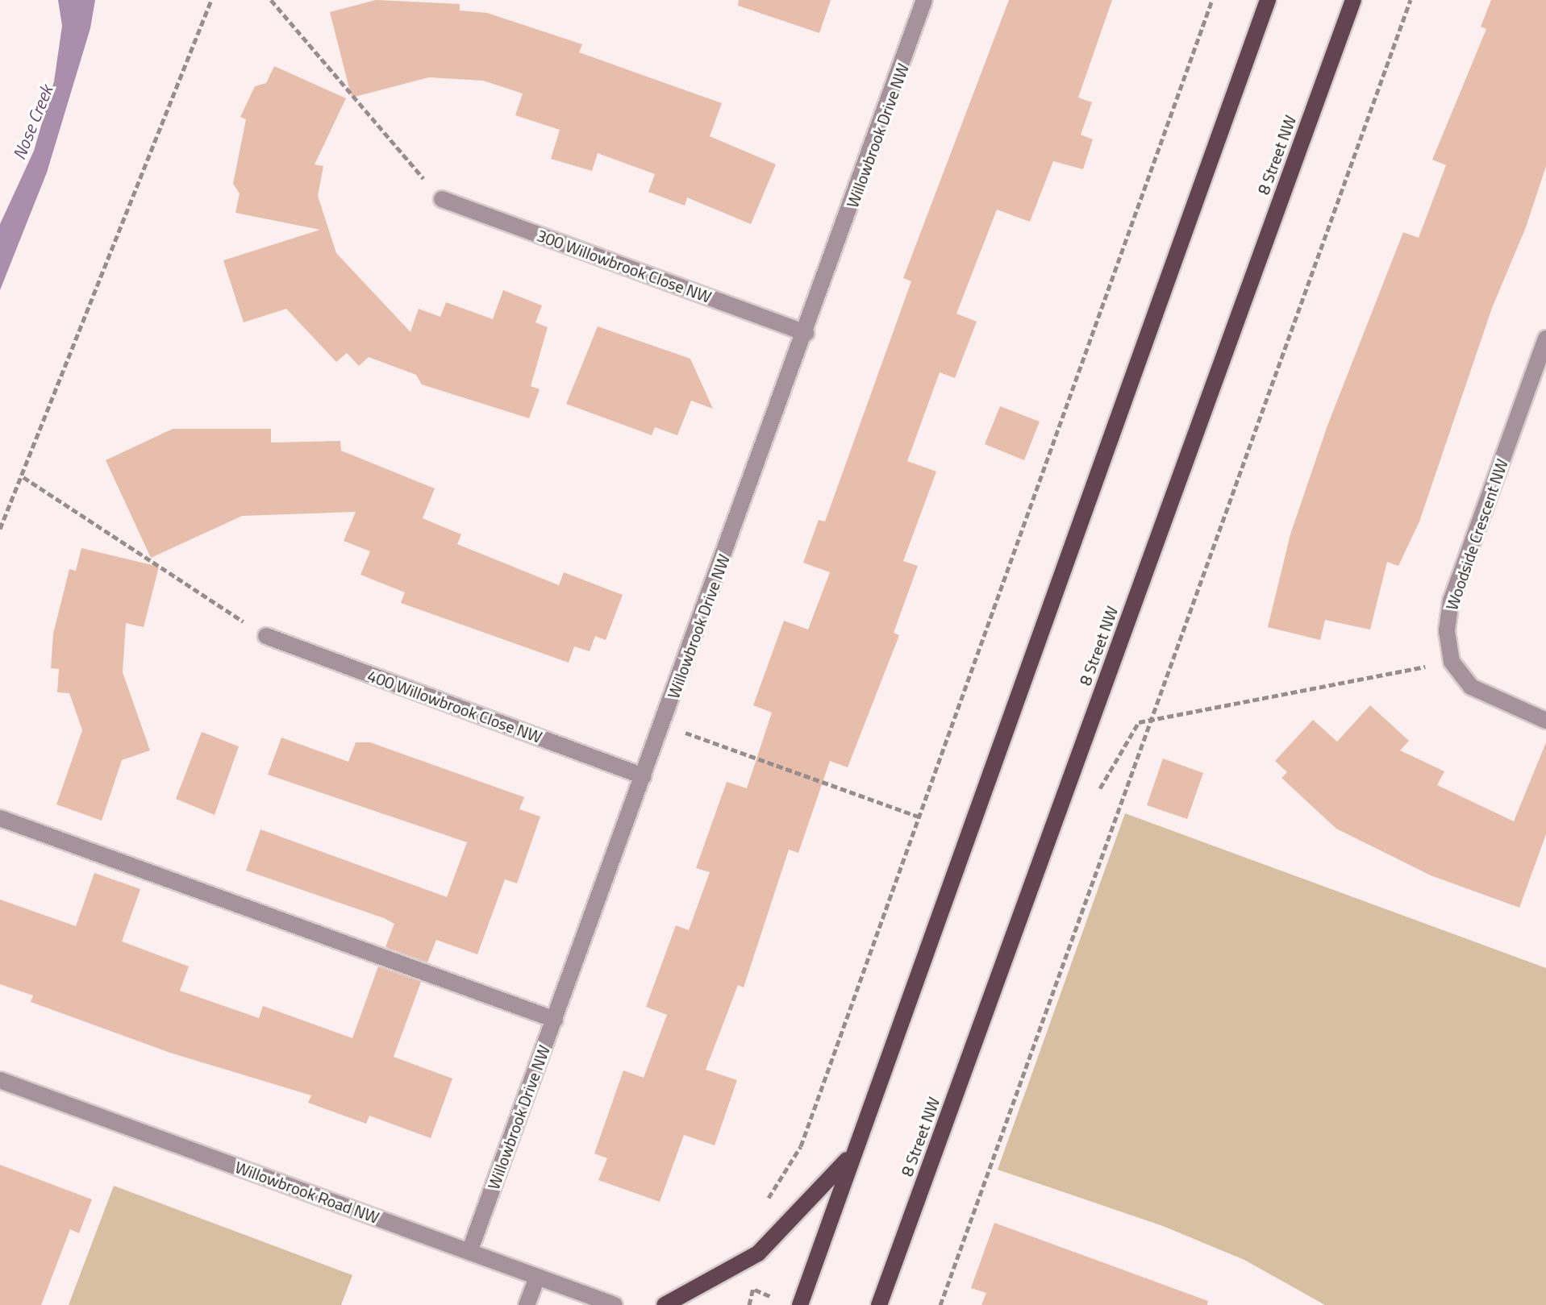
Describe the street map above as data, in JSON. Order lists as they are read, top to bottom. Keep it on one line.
{"streets":{"main road":["8 Street NW"],"street":["Willowbrook Drive NW","300 Willowbrook Close NW","Woodside Crescent NW","400 Willowbrook Close NW","Willowbrook Road NW"]},"crossings":[["Willowbrook Drive NW","300 Willowbrook Close NW"],["Willowbrook Drive NW","400 Willowbrook Close NW"],["Willowbrook Drive NW","Willowbrook Road NW"]],"water":["Nose Creek"]}
